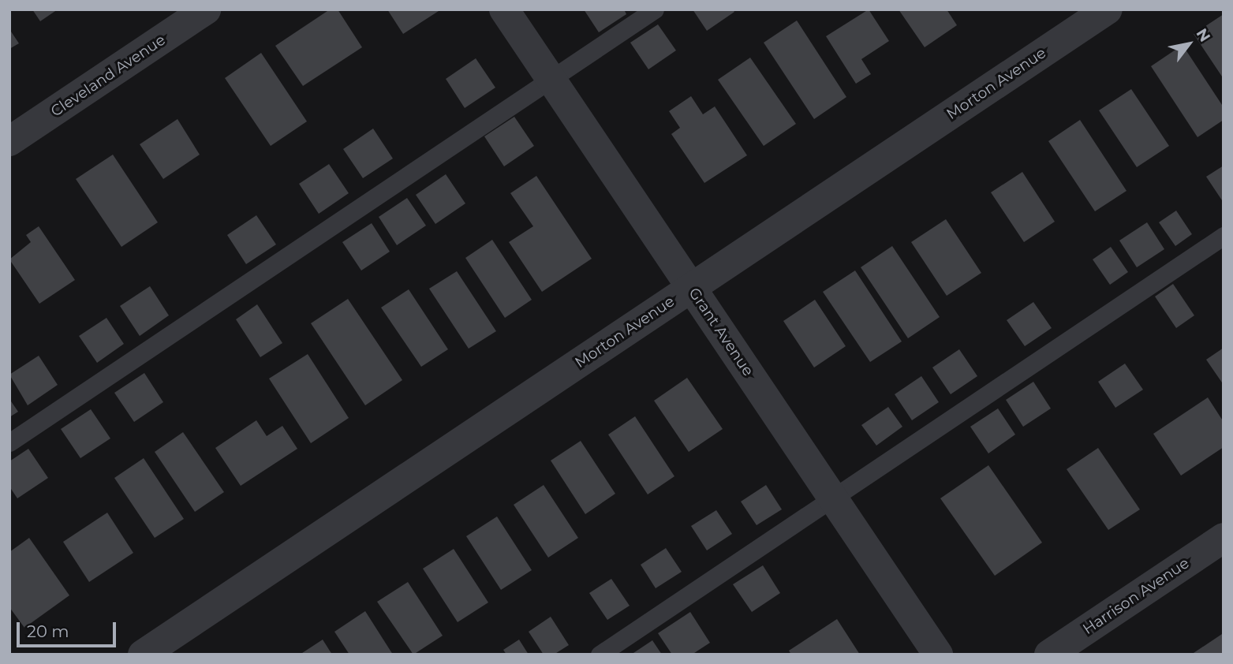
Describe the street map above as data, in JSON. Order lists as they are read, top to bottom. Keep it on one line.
{"streets":{"street":["Cleveland Avenue","Morton Avenue","Grant Avenue","Harrison Avenue"]},"crossings":[["Morton Avenue","Grant Avenue"]],"scale_bar":"20 m","north":"top right"}
